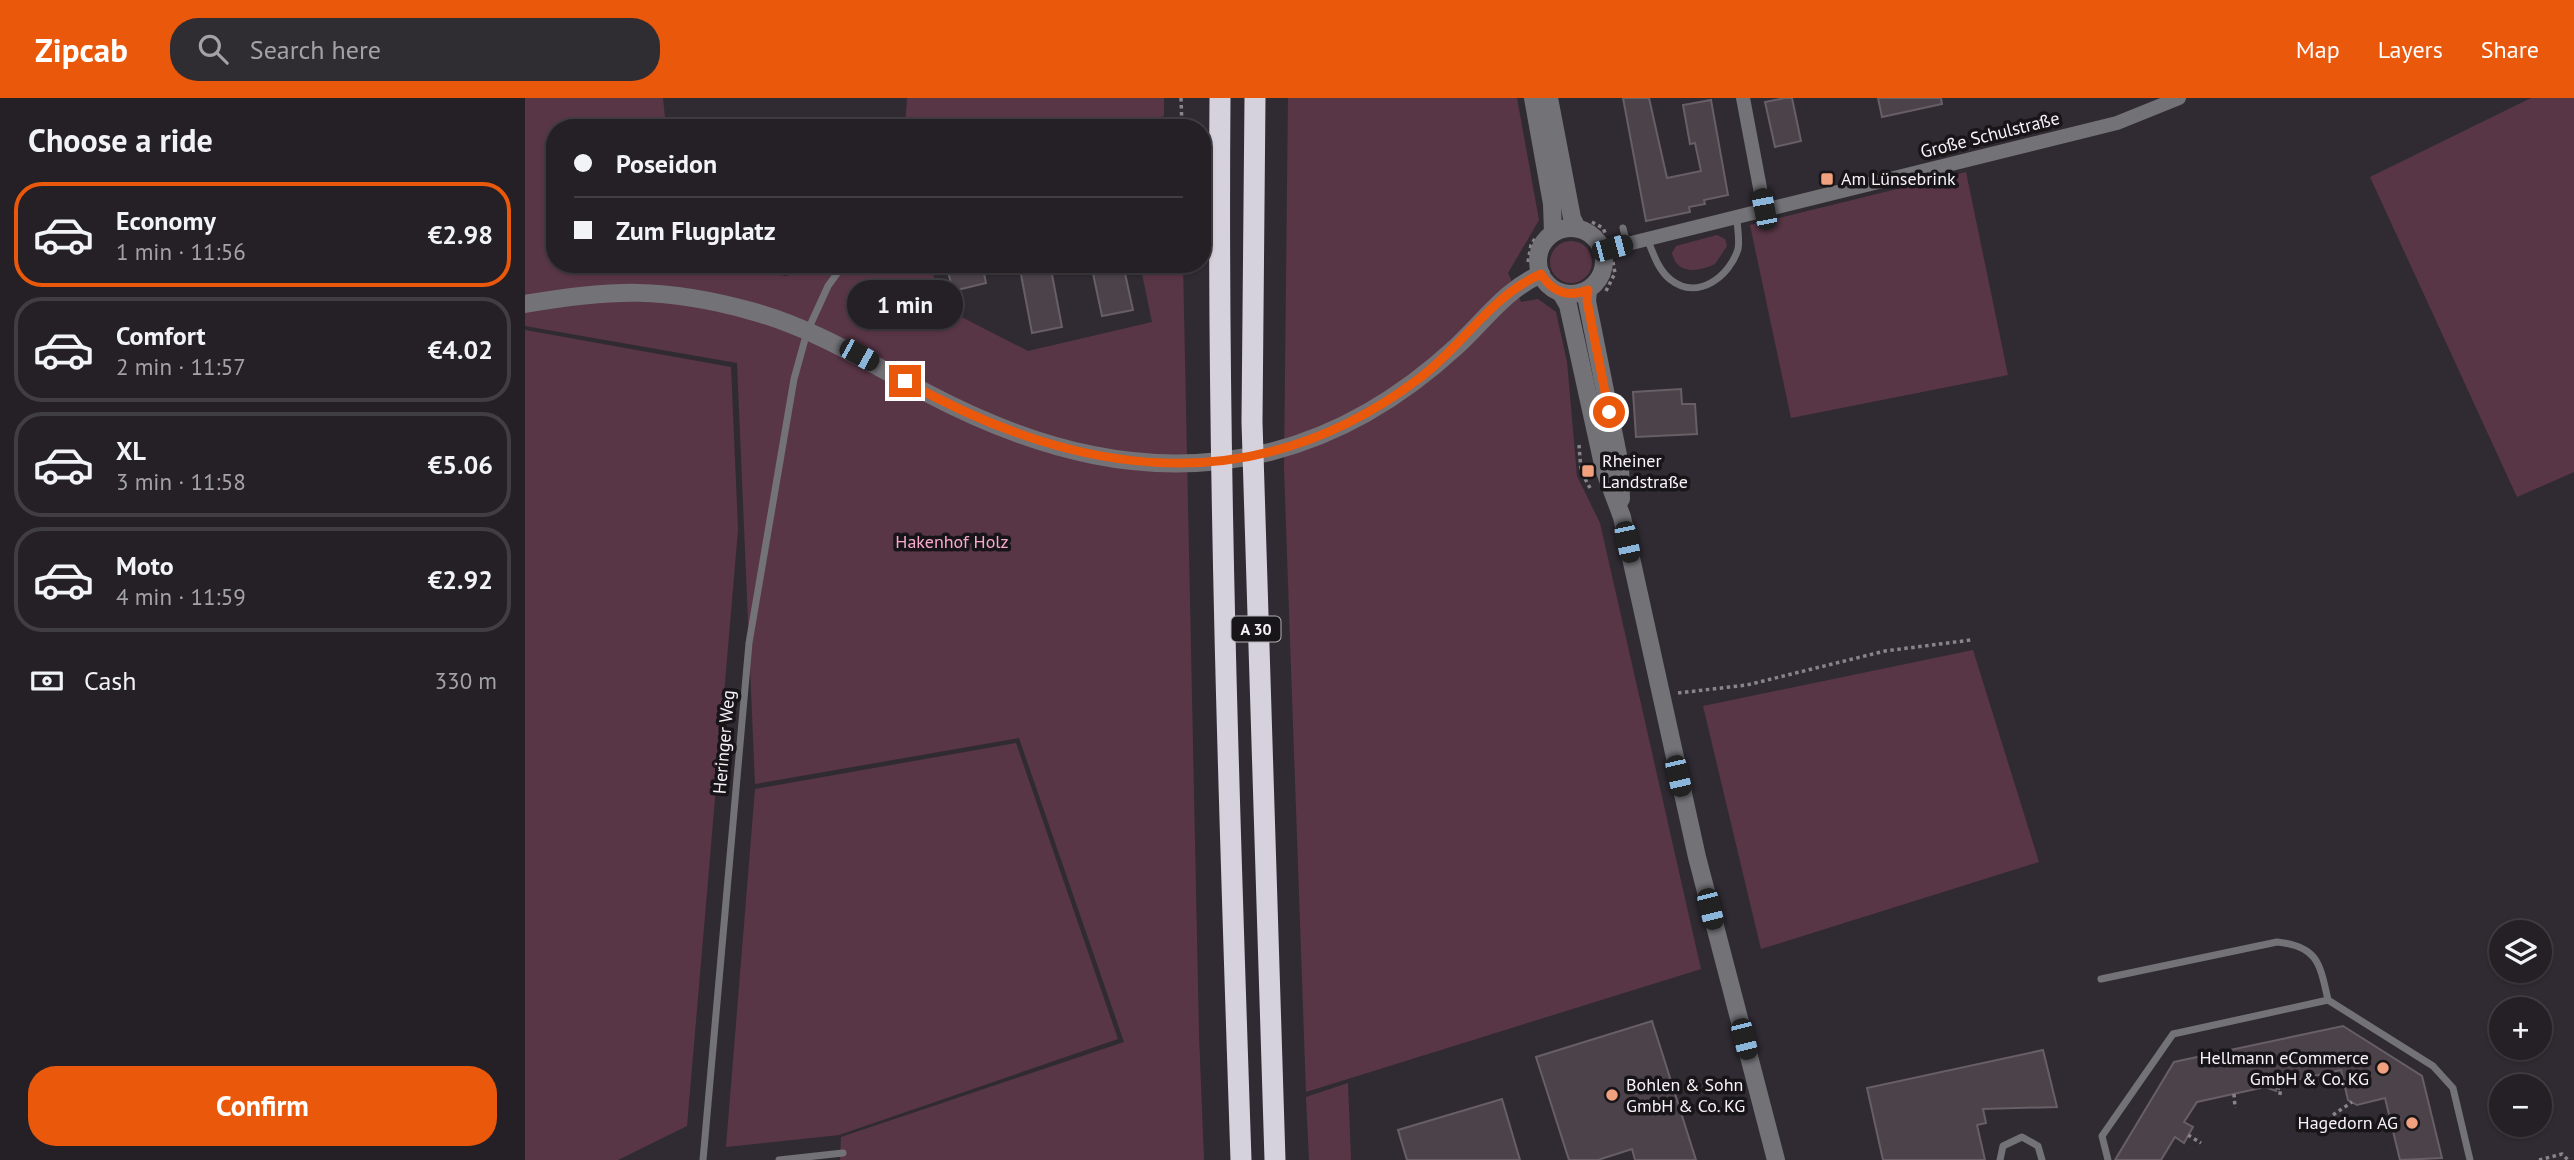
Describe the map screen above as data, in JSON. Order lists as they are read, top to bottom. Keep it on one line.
{"streets":{"highway":["A 30"],"street":["Große Schulstraße"],"lane":["Heringer Weg"]},"parks":["Hakenhof Holz"],"places":{"transit":["Am Lünsebrink","Rheiner Landstraße"],"other":["Hellmann eCommerce GmbH & Co. KG","Bohlen & Sohn GmbH & Co. KG","Hagedorn AG"]},"page":{"header":"Zipcab","search":"Search here","nav":["Map","Layers","Share"],"heading":"Choose a ride","banner":["Poseidon","Zum Flugplatz"],"list":[{"name":"Economy","note":"1 min · 11:56","value":"€2.98"},{"name":"Comfort","note":"2 min · 11:57","value":"€4.02"},{"name":"XL","note":"3 min · 11:58","value":"€5.06"},{"name":"Moto","note":"4 min · 11:59","value":"€2.92"}],"bubble":"1 min","pay":["Cash","330 m"],"map_buttons":["+","−"],"buttons":"Confirm"}}
